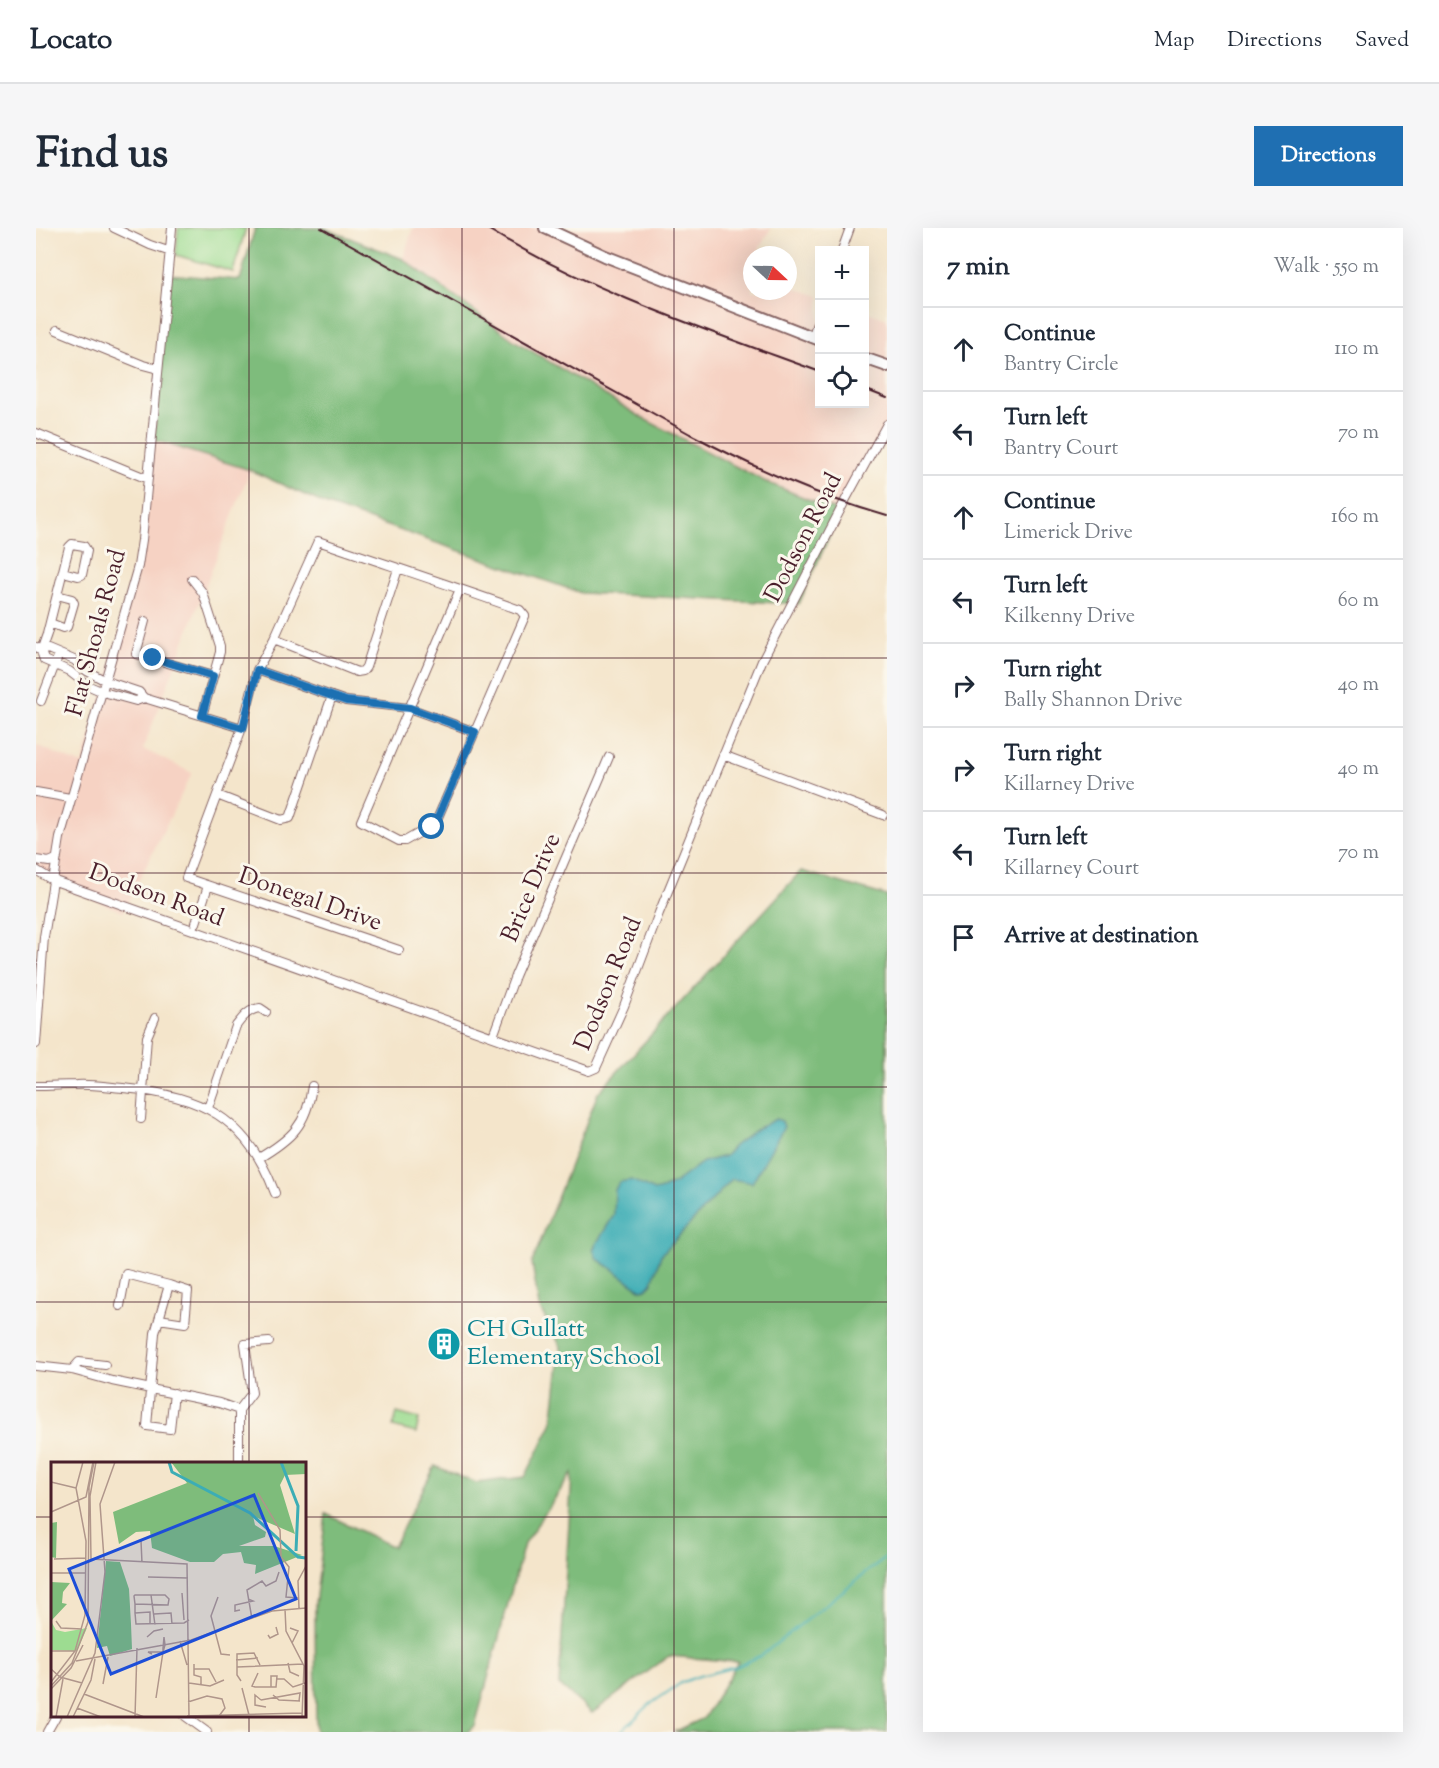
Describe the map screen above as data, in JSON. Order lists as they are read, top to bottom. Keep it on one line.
{"streets":{"street":["Dodson Road","Flat Shoals Road","Brice Drive","Donegal Drive"]},"crossings":[["Dodson Road","Flat Shoals Road"],["Dodson Road","Brice Drive"]],"places":{"building":["CH Gullatt Elementary School"]},"north":"right","page":{"header":"Locato","nav":["Map","Directions","Saved"],"title":"Find us","buttons":"Directions","heading":["7 min","Walk · 550 m"],"map_buttons":["+","−"],"list":[["Continue","Bantry Circle","110 m"],["Turn left","Bantry Court","70 m"],["Continue","Limerick Drive","160 m"],["Turn left","Kilkenny Drive","60 m"],["Turn right","Bally Shannon Drive","40 m"],["Turn right","Killarney Drive","40 m"],["Turn left","Killarney Court","70 m"],"Arrive at destination"]}}
